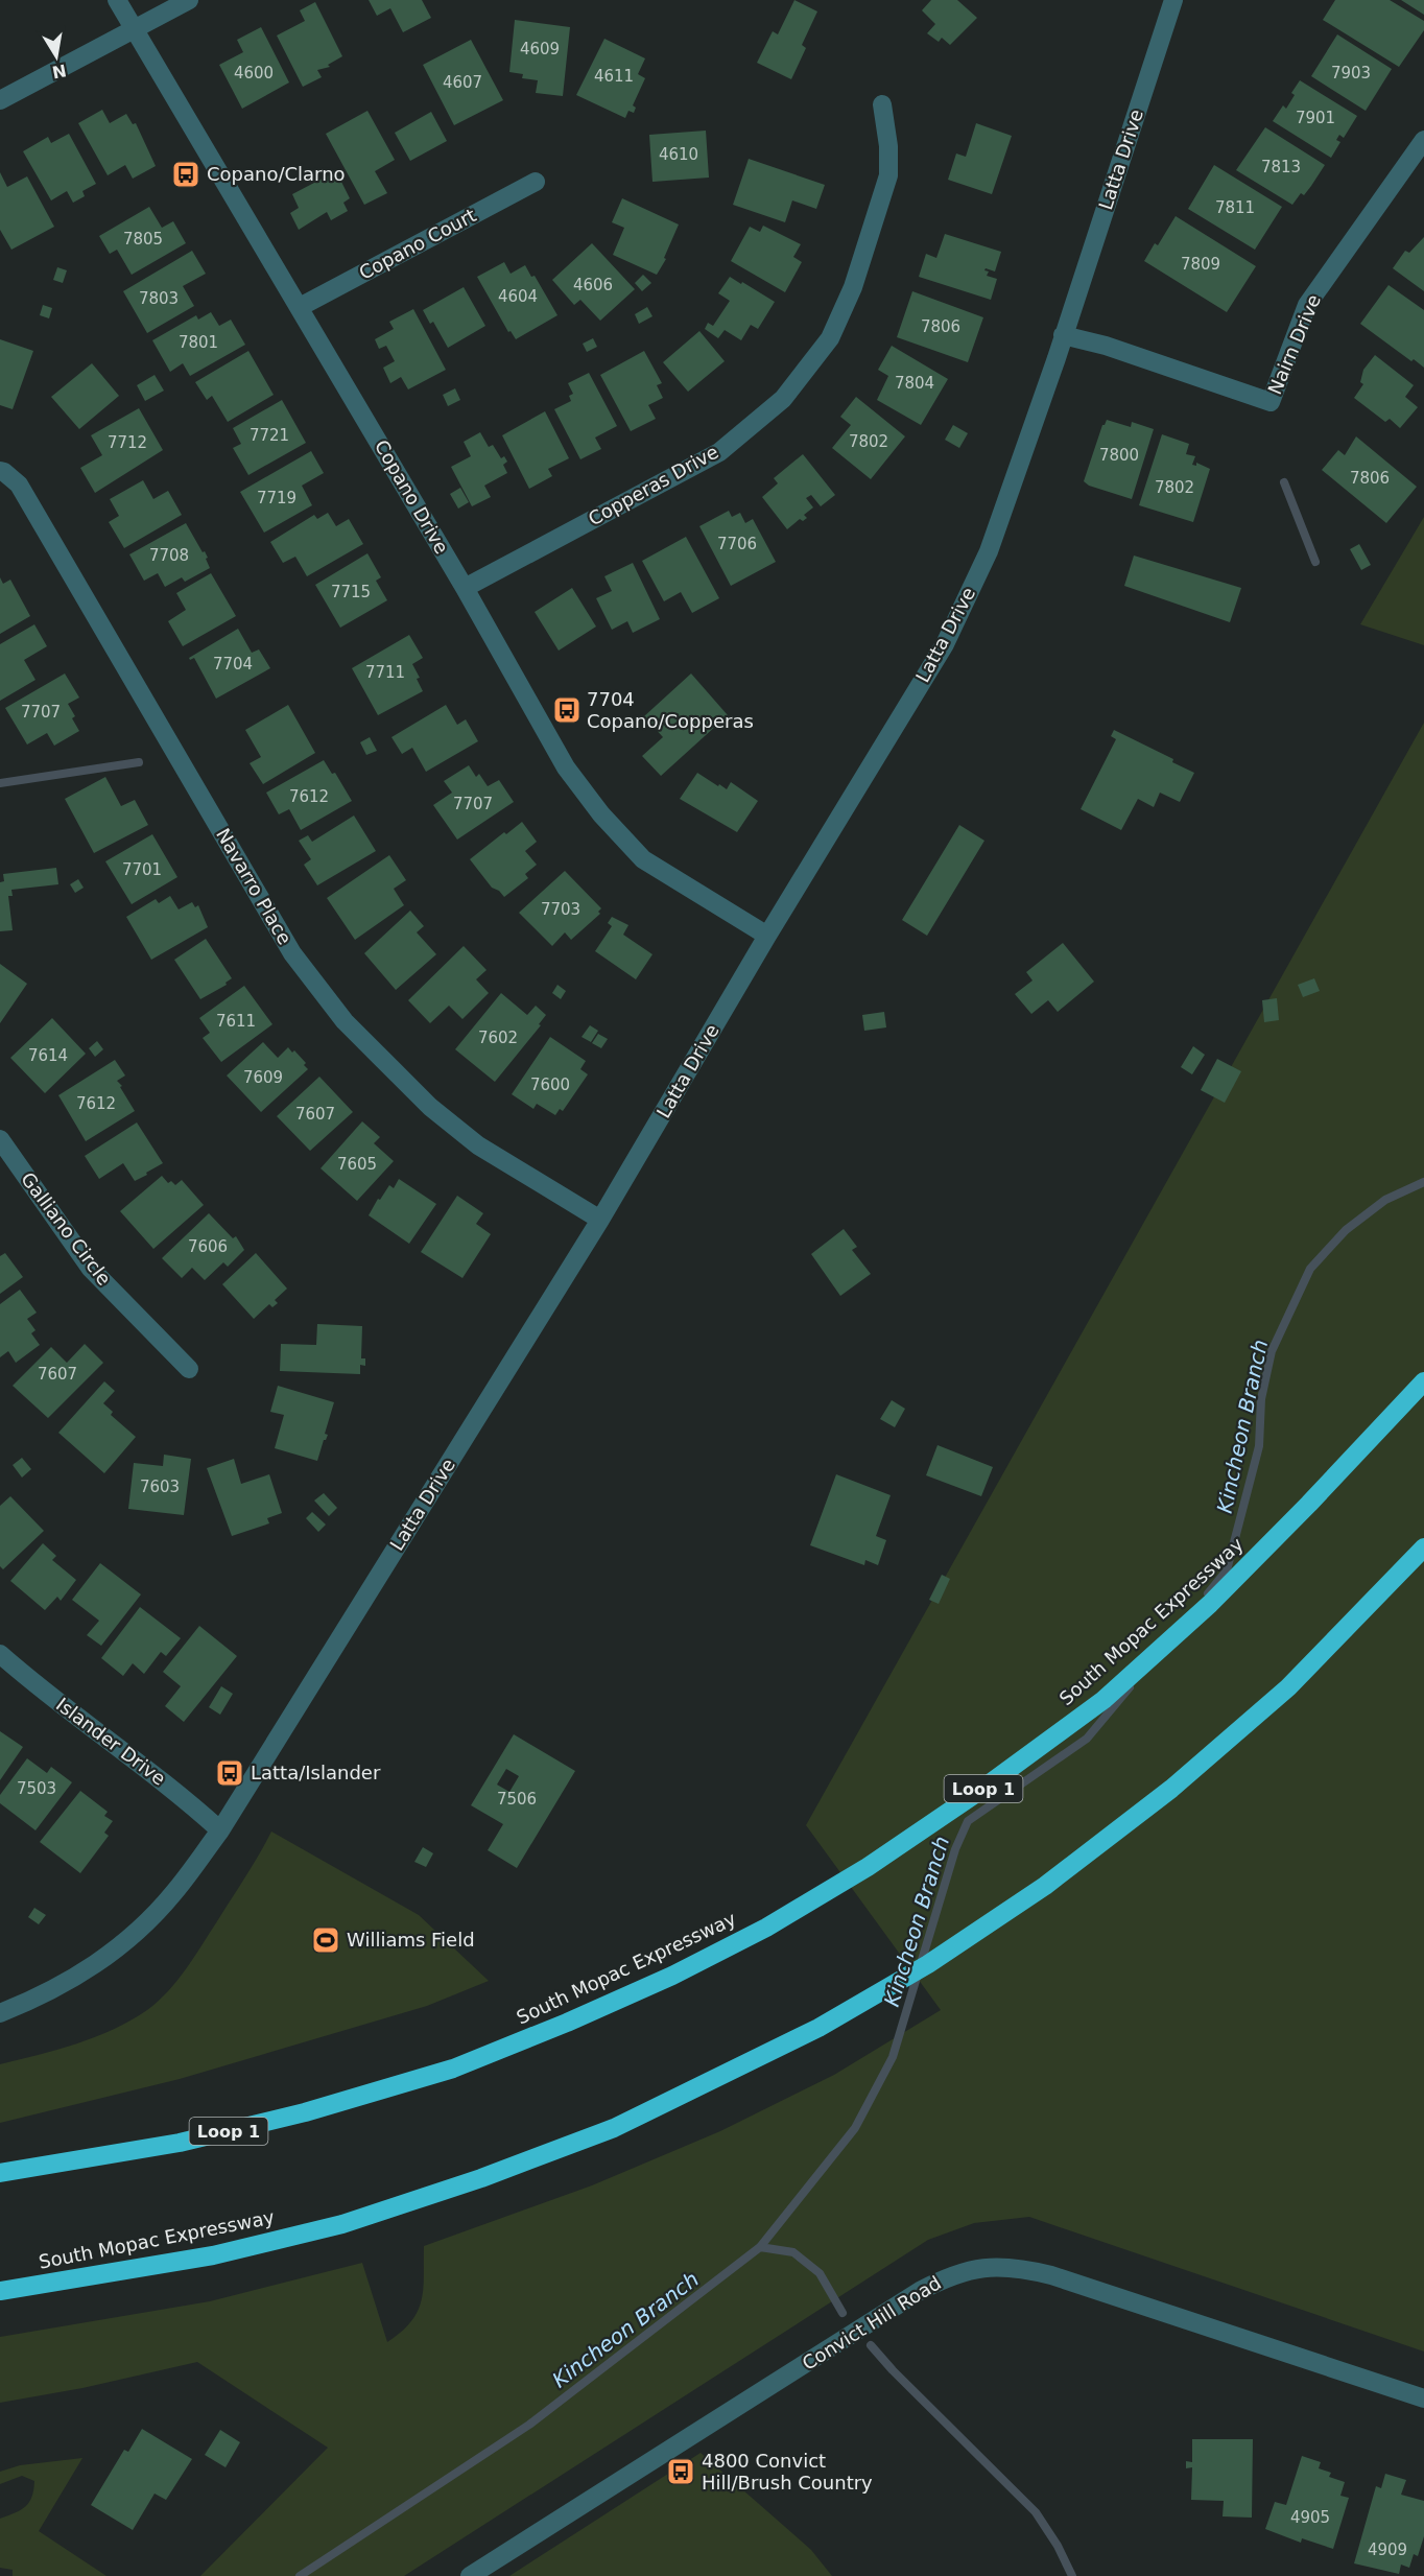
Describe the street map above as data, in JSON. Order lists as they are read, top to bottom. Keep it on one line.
{"streets":{"highway":["South Mopac Expressway","Loop 1"],"street":["Latta Drive","Copano Court","Nairn Drive","Copperas Drive","Copano Drive","Navarro Place","Galliano Circle","Islander Drive","Convict Hill Road"]},"crossings":[["Latta Drive","Nairn Drive"],["Latta Drive","Copano Drive"],["Latta Drive","Navarro Place"],["Latta Drive","Islander Drive"],["Copano Court","Copano Drive"],["Copperas Drive","Copano Drive"]],"water":["Kincheon Branch"],"places":{"bus stop":["Copano/Clarno","7704 Copano/Copperas","Latta/Islander","4800 Convict Hill/Brush Country"],"sports":["Williams Field"]},"house_numbers":["4609","4600","7903","4611","4607","7901","4610","7813","7811","7805","7809","4606","4604","7803","7806","7801","7804","7721","7802","7712","7800","7806","7802","7719","7706","7708","7715","7704","7711","7707","7612","7707","7701","7703","7611","7602","7614","7609","7600","7612","7607","7605","7606","7607","7603","7503","7506","4905","4909"],"north":"bottom"}
